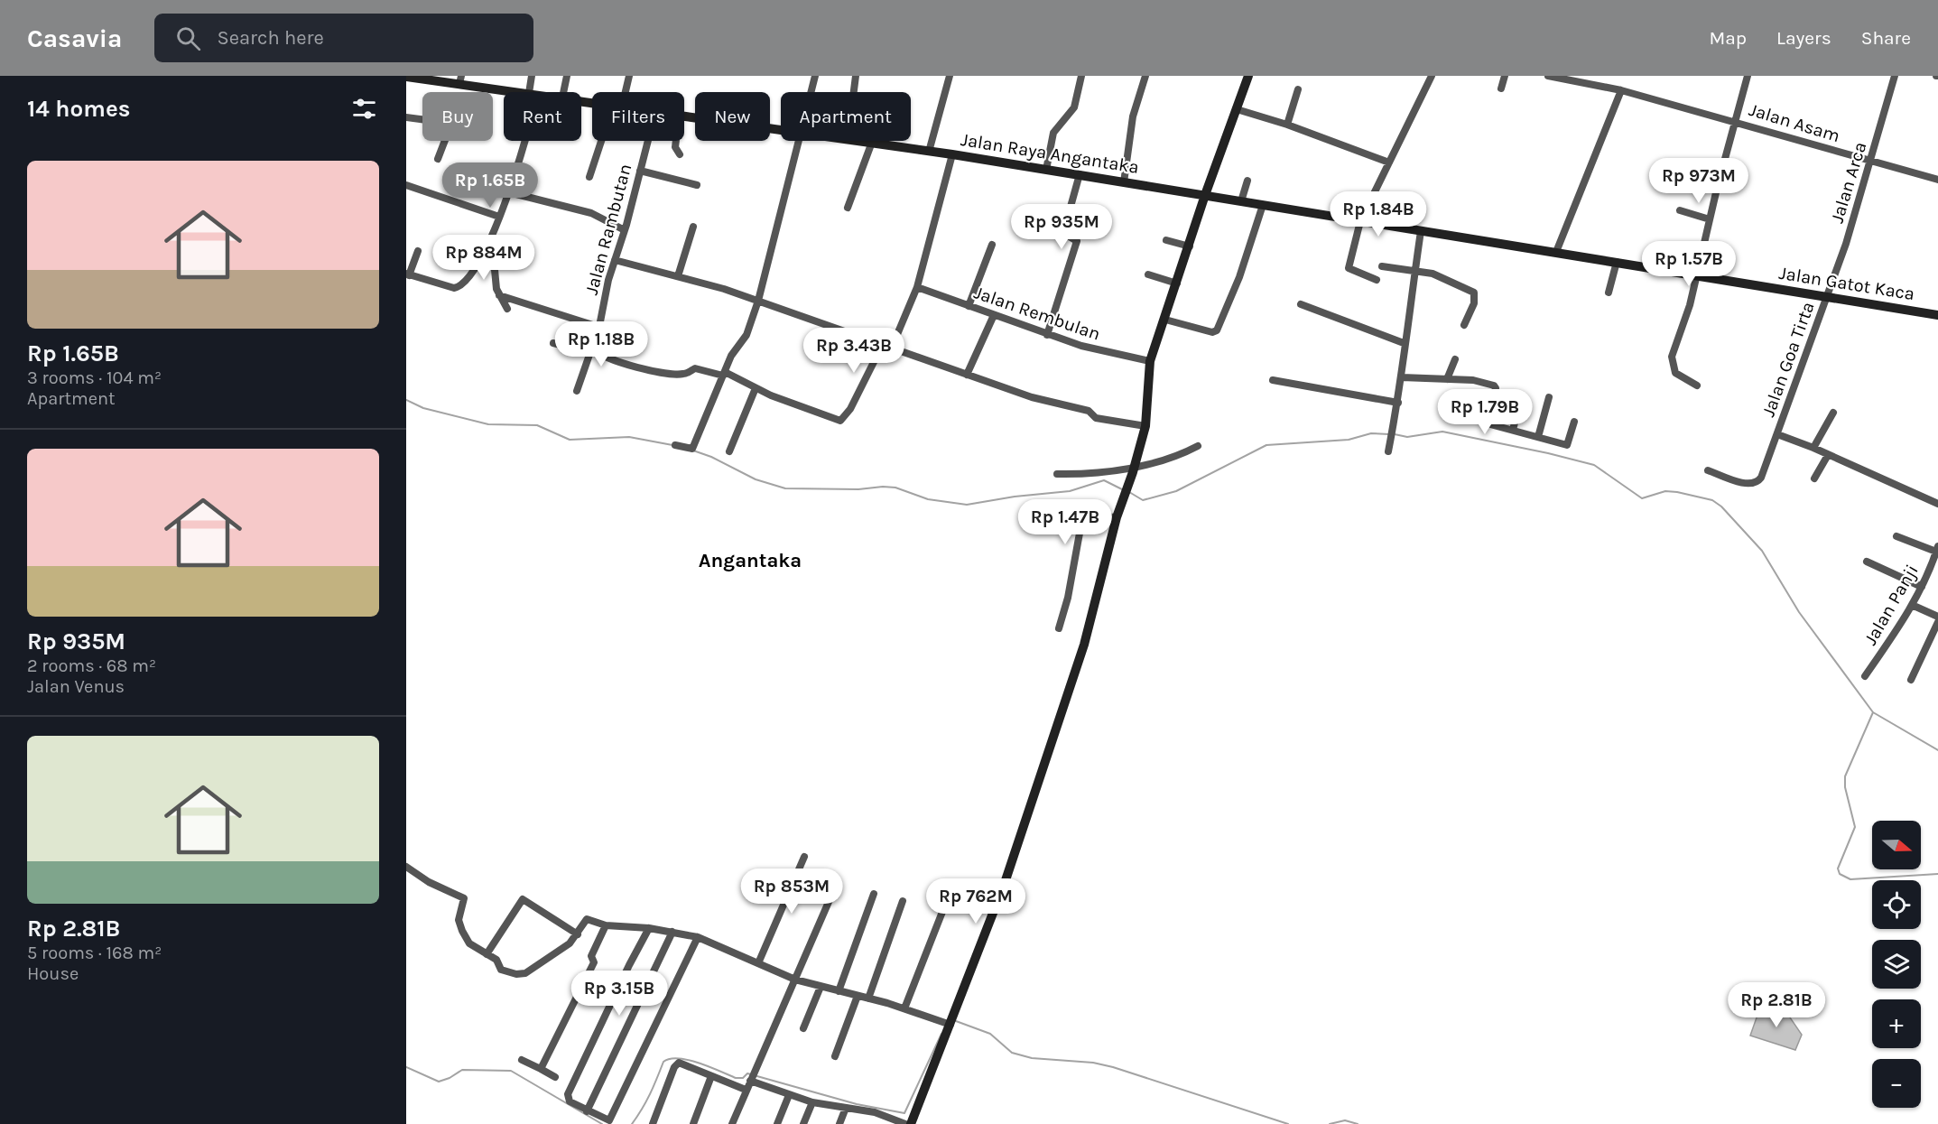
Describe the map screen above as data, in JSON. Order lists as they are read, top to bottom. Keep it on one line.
{"streets":{"main road":["Jalan Raya Angantaka","Jalan Gatot Kaca"],"street":["Jalan Asam","Jalan Arca","Jalan Rambutan","Jalan Rembulan","Jalan Goa Tirta","Jalan Panji"]},"crossings":[["Jalan Asam","Jalan Arca"],["Jalan Raya Angantaka","Jalan Gatot Kaca"],["Jalan Arca","Jalan Gatot Kaca"],["Jalan Arca","Jalan Goa Tirta"],["Jalan Gatot Kaca","Jalan Goa Tirta"]],"districts":["Angantaka"],"north":"right","page":{"header":"Casavia","search":"Search here","nav":["Map","Layers","Share"],"heading":"14 homes","chip":["Buy","Rent","Filters","New","Apartment"],"list":[{"name":"Rp 1.65B","note":"3 rooms · 104 m² · Apartment"},{"name":"Rp 935M","note":"2 rooms · 68 m² · Jalan Venus"},{"name":"Rp 2.81B","note":"5 rooms · 168 m² · House"}],"price":["Rp 973M","Rp 1.65B","Rp 1.84B","Rp 935M","Rp 884M","Rp 1.57B","Rp 1.18B","Rp 3.43B","Rp 1.79B","Rp 1.47B","Rp 853M","Rp 762M","Rp 3.15B","Rp 2.81B"],"map_buttons":["+","−"]}}
